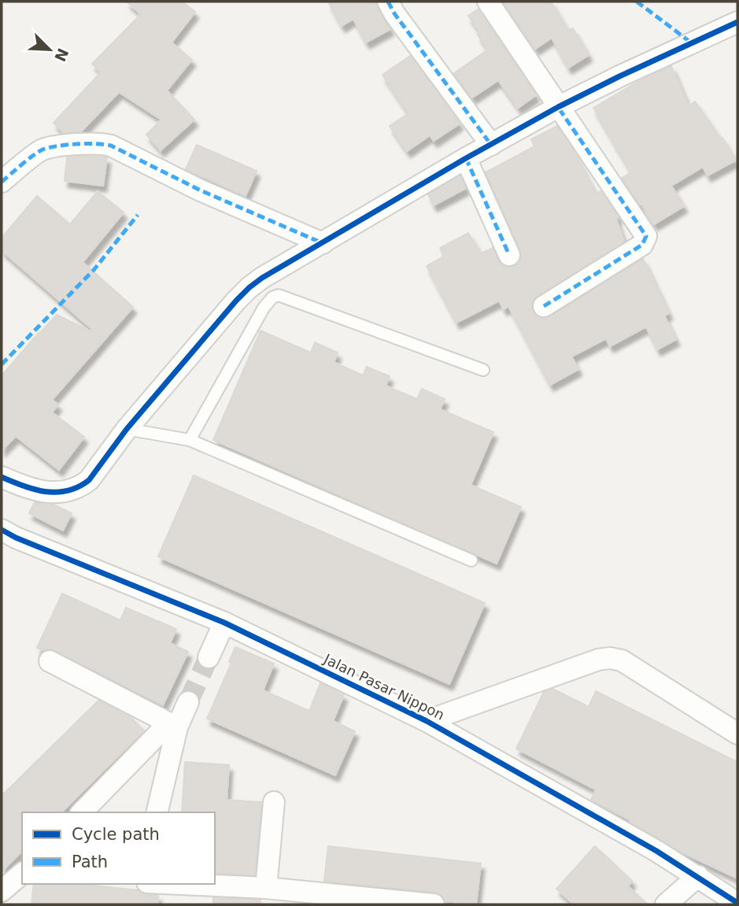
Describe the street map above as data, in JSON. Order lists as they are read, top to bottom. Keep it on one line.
{"streets":{"street":["Jalan Pasar Nippon"]},"legend":["Cycle path","Path"],"north":"bottom right"}
